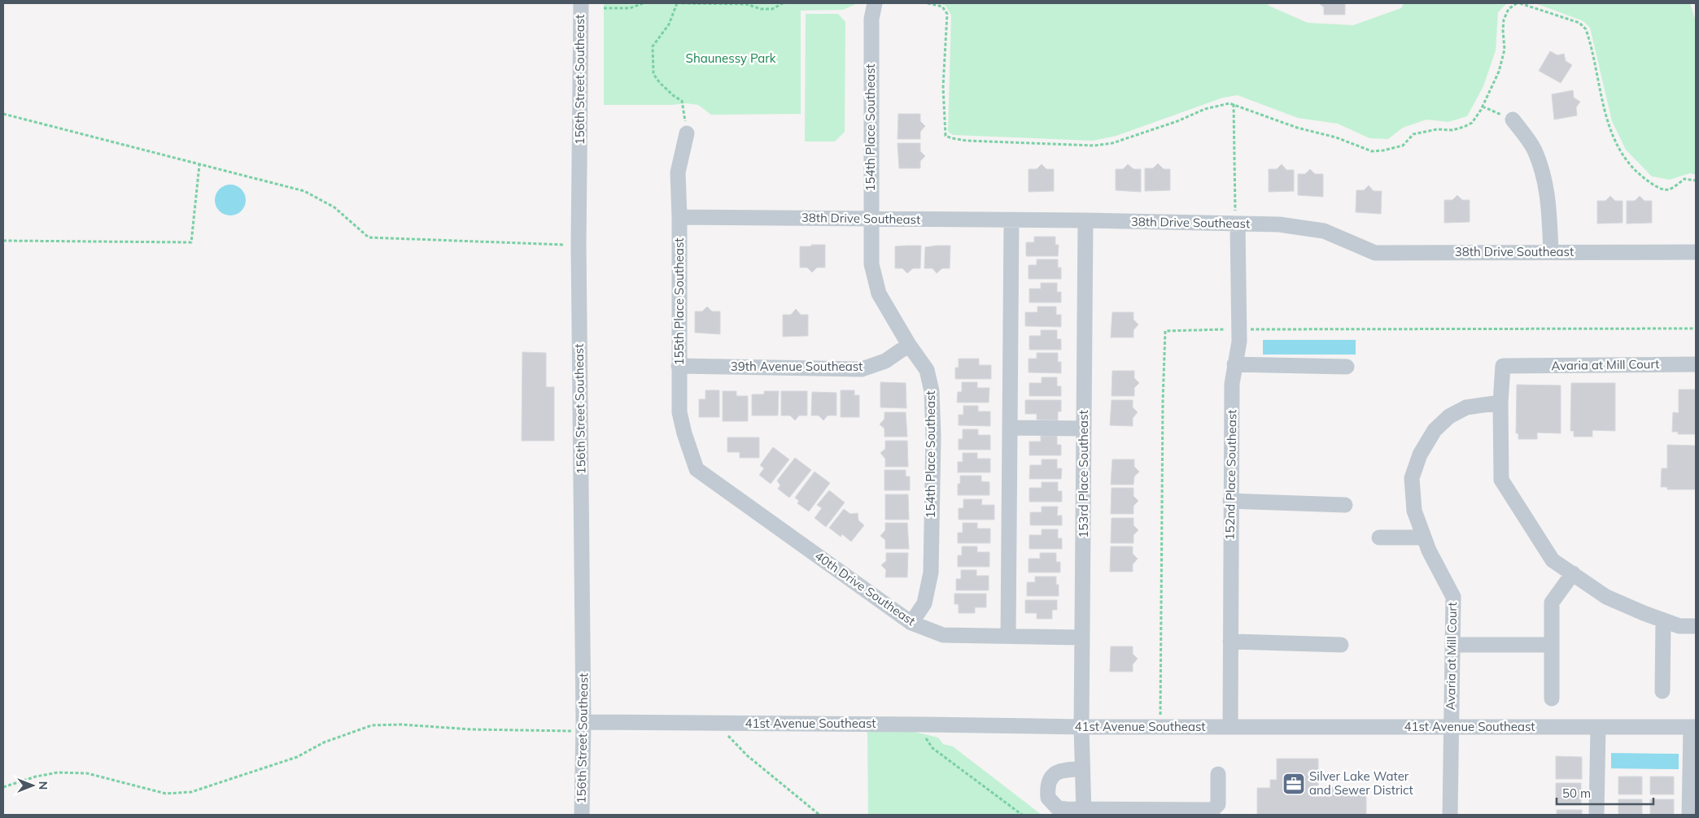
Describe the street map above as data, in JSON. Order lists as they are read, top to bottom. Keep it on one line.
{"streets":{"street":["156th Street Southeast","154th Place Southeast","38th Drive Southeast","155th Place Southeast","Avaria at Mill Court","39th Avenue Southeast","153rd Place Southeast","152nd Place Southeast","40th Drive Southeast","41st Avenue Southeast"]},"crossings":[["156th Street Southeast","41st Avenue Southeast"],["154th Place Southeast","38th Drive Southeast"],["154th Place Southeast","39th Avenue Southeast"],["154th Place Southeast","40th Drive Southeast"],["38th Drive Southeast","155th Place Southeast"],["38th Drive Southeast","153rd Place Southeast"],["38th Drive Southeast","152nd Place Southeast"],["155th Place Southeast","39th Avenue Southeast"],["155th Place Southeast","40th Drive Southeast"],["Avaria at Mill Court","41st Avenue Southeast"],["153rd Place Southeast","40th Drive Southeast"],["153rd Place Southeast","41st Avenue Southeast"],["152nd Place Southeast","41st Avenue Southeast"]],"parks":["Shaunessy Park"],"places":{"office":["Silver Lake Water and Sewer District"]},"scale_bar":"50 m","north":"right"}
